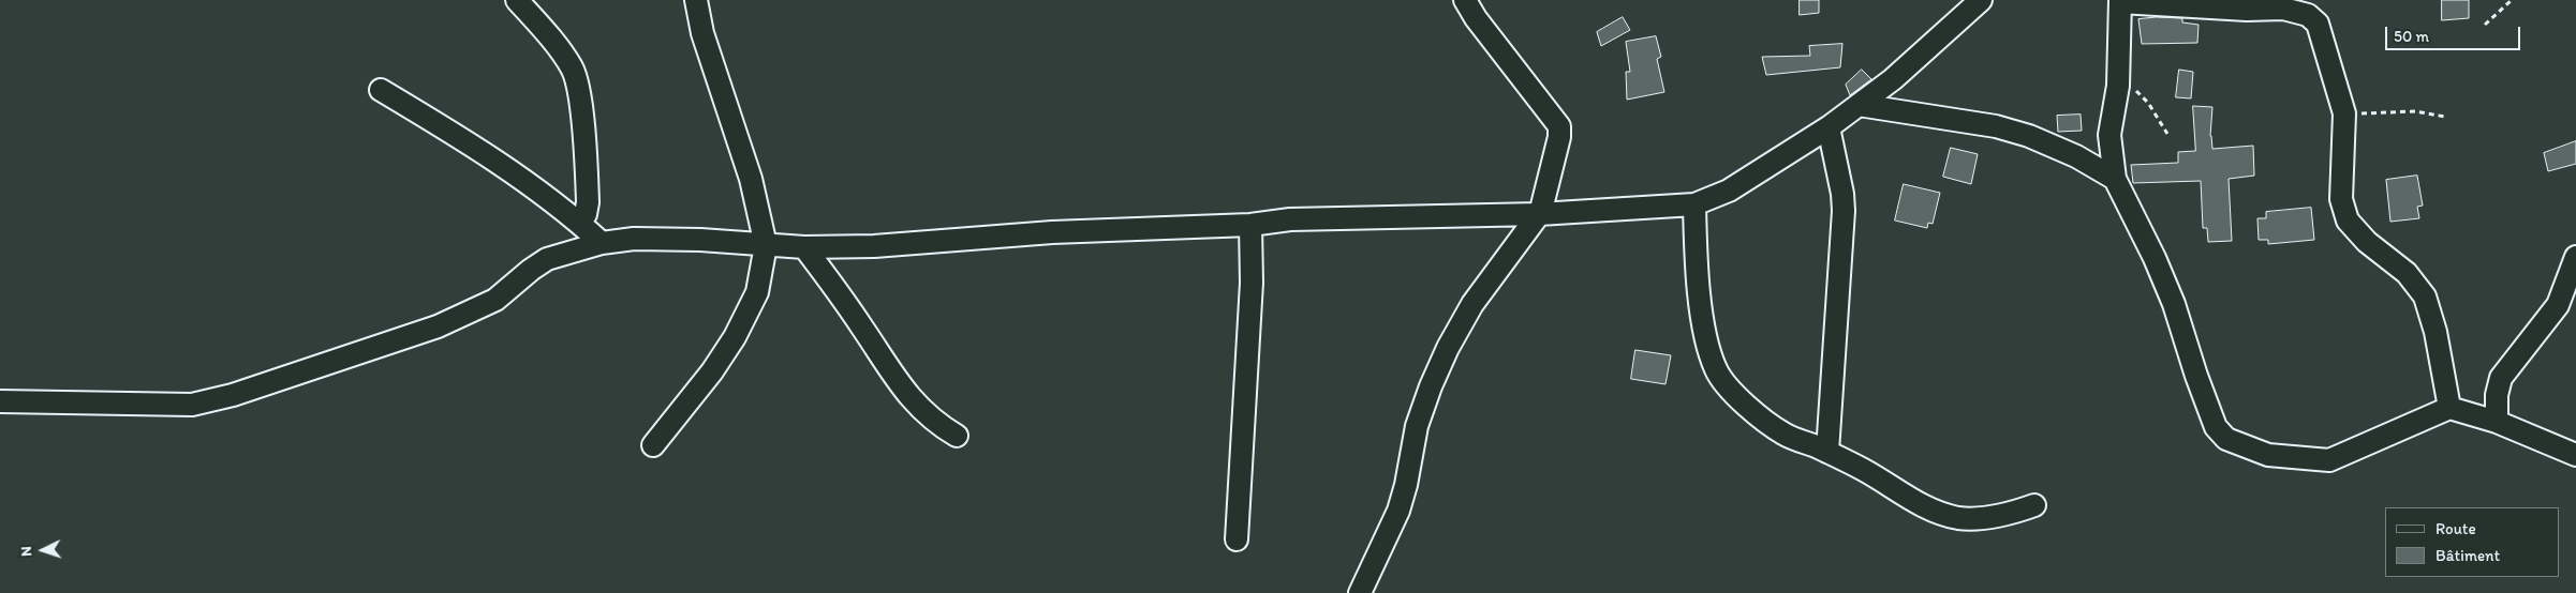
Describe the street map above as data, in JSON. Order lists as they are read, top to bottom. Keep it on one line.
{"legend":["Route","Bâtiment"],"scale_bar":"50 m","north":"left"}
